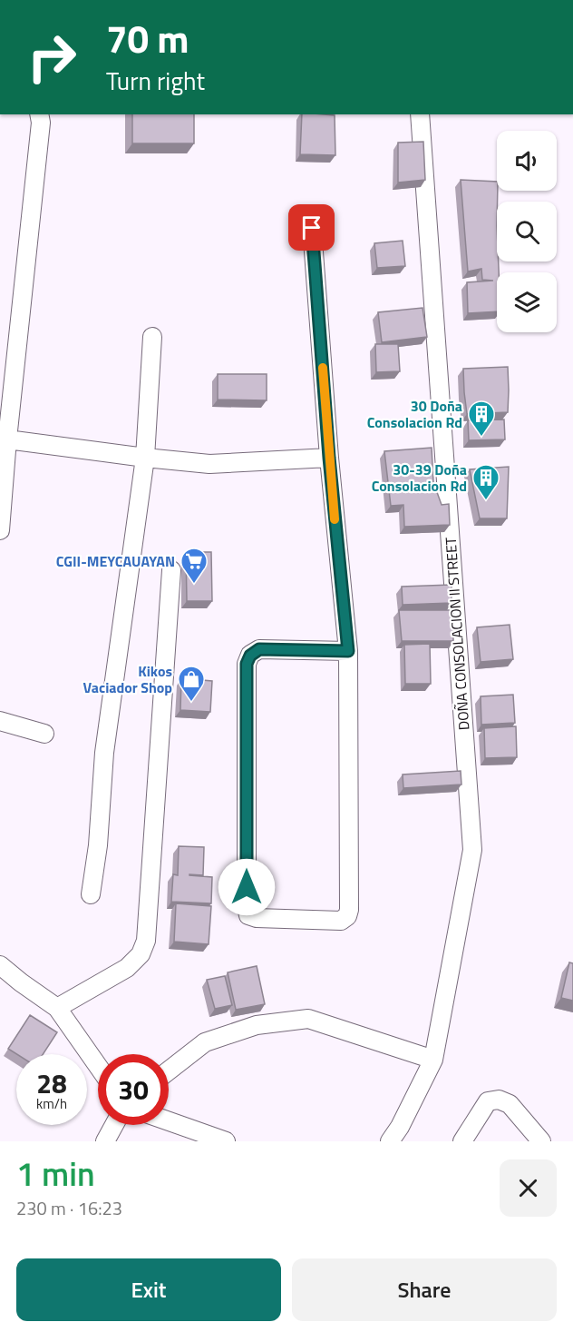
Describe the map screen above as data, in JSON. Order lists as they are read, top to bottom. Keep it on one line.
{"streets":{"street":["DOÑA CONSOLACION II STREET"]},"places":{"building":["30 Doña Consolacion Rd","30-39 Doña Consolacion Rd"],"supermarket":["CGII-MEYCAUAYAN"],"shop":["Kikos Vaciador Shop"]},"page":{"turn":["70 m","Turn right"],"speed":"28 km/h","limit":"30","heading":["1 min","230 m · 16:23"],"buttons":["Exit","Share"]}}
